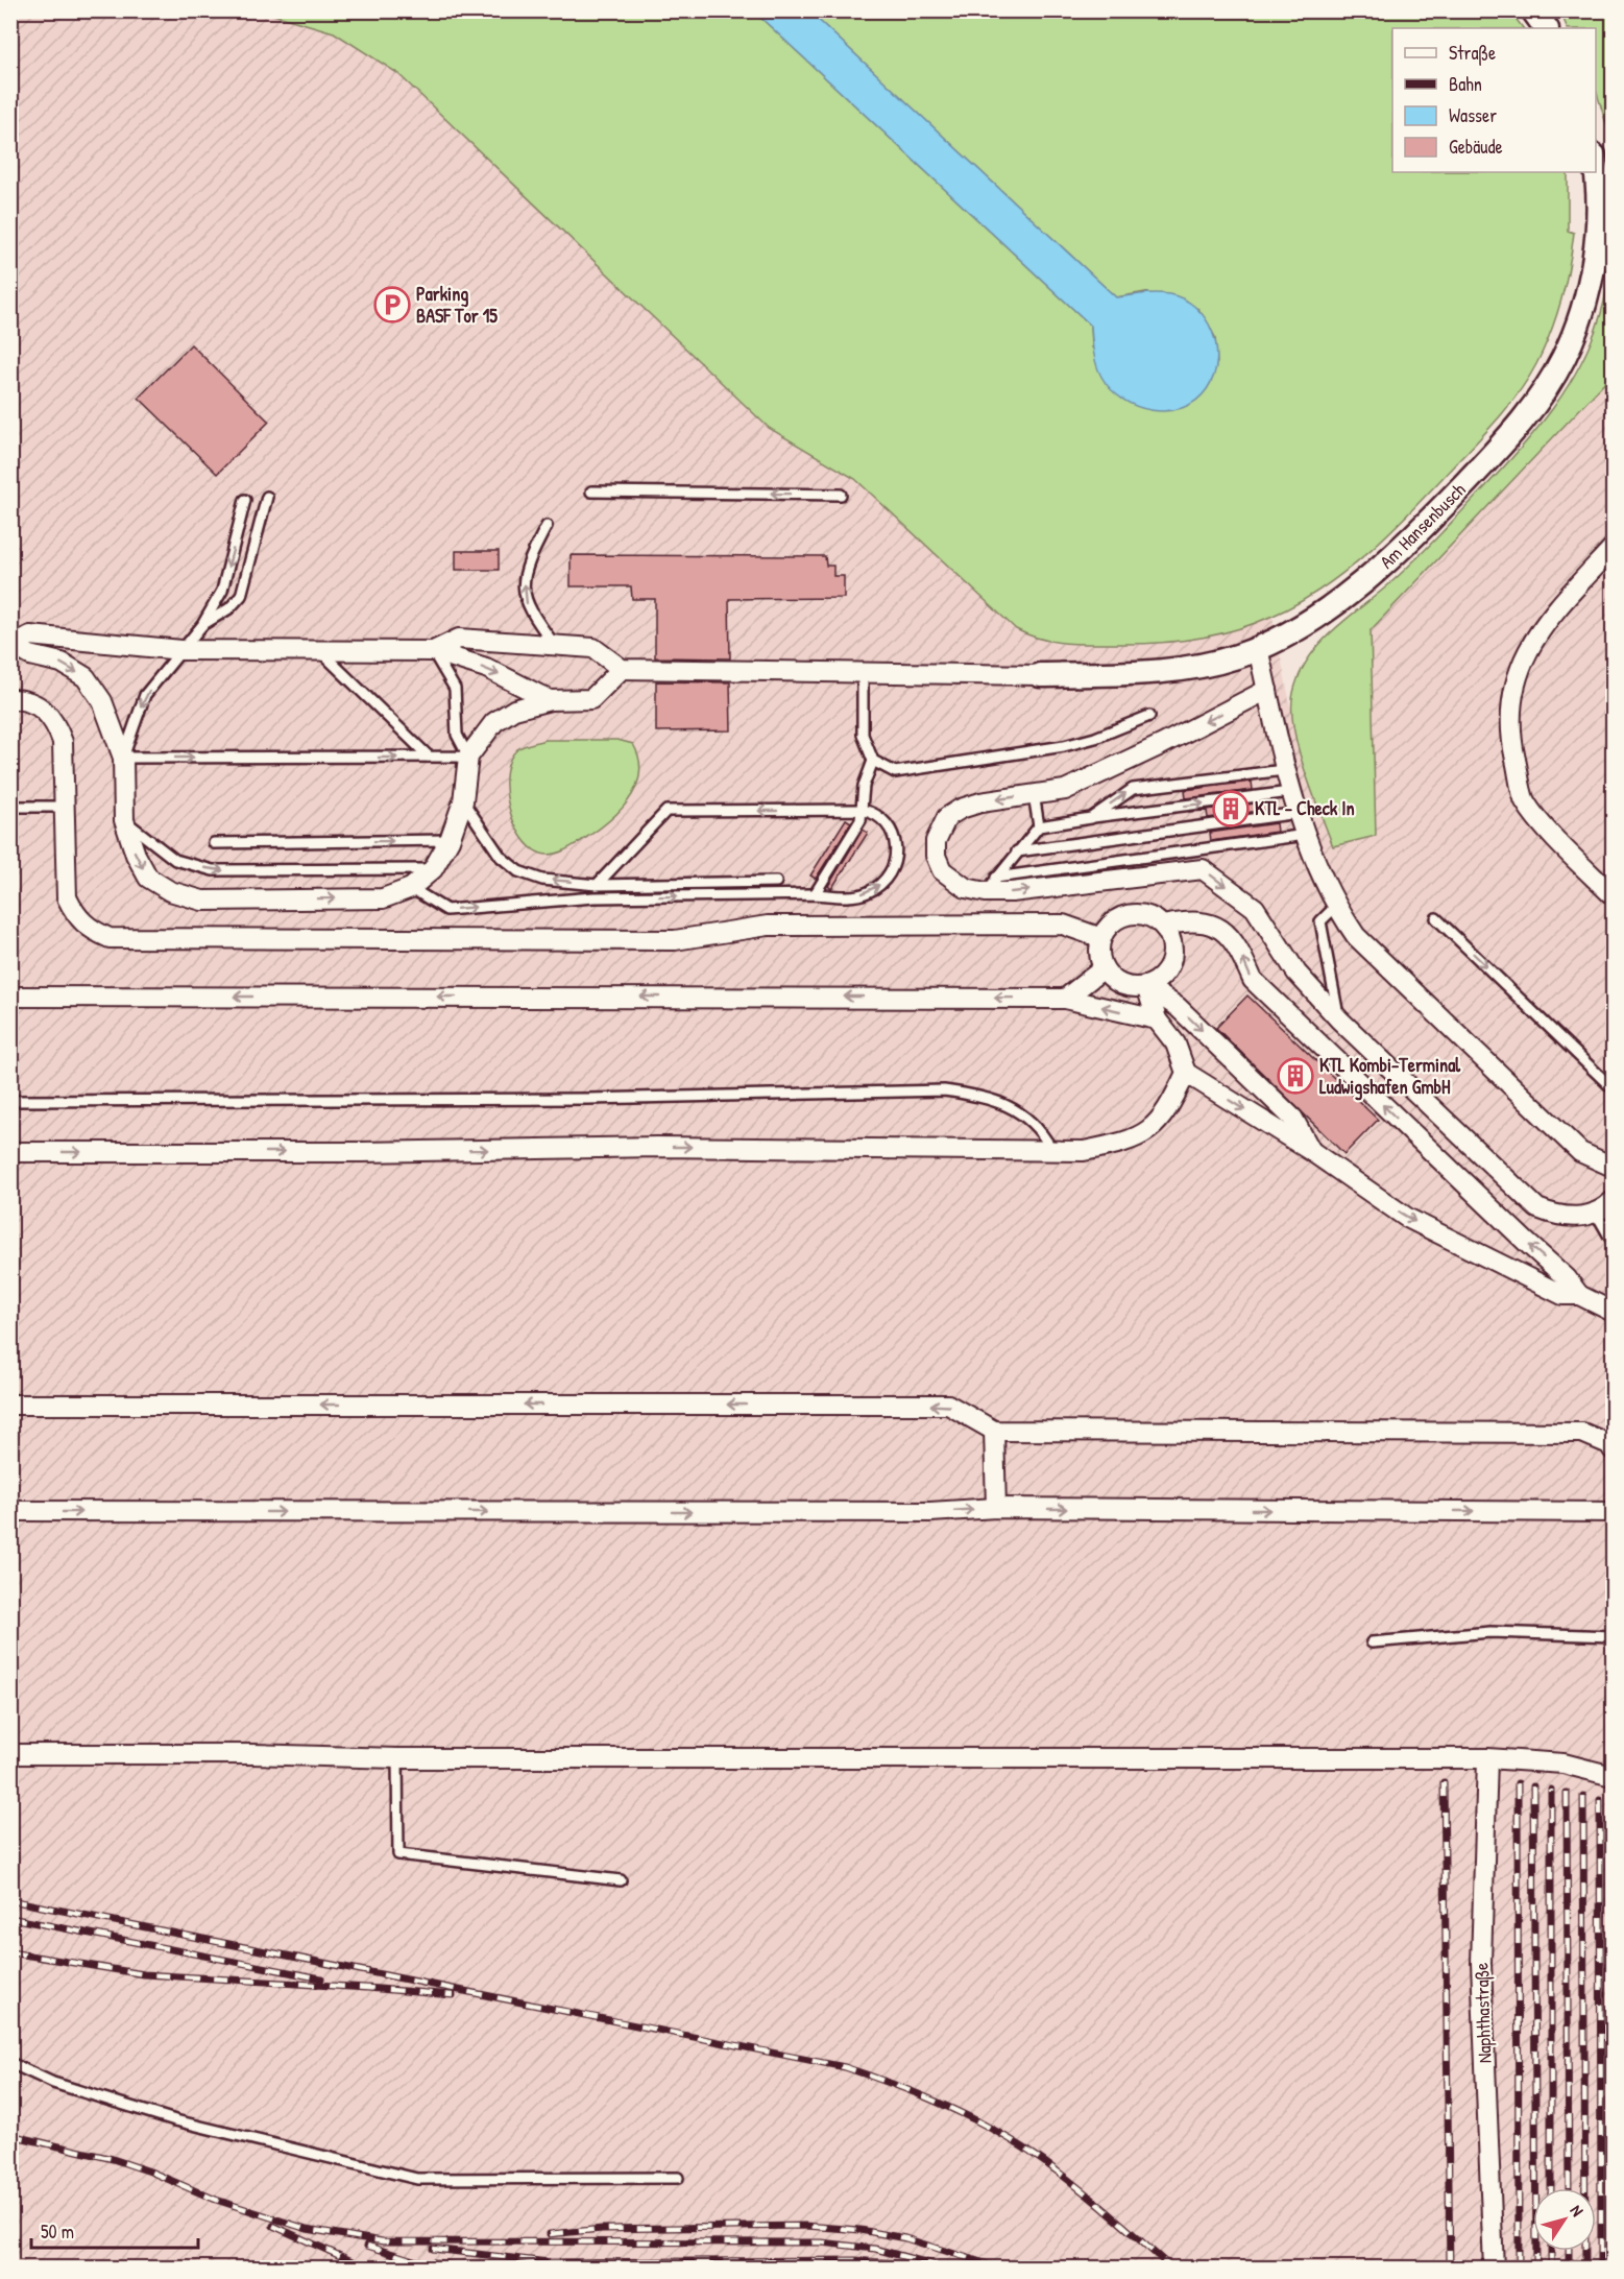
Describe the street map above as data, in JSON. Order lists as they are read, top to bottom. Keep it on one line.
{"streets":{"street":["Am Hansenbusch","Naphthastraße"]},"places":{"parking":["Parking BASF Tor 15"],"building":["KTL - Check In","KTL Kombi-Terminal Ludwigshafen GmbH"]},"legend":["Straße","Bahn","Wasser","Gebäude"],"scale_bar":"50 m","north":"top right"}
